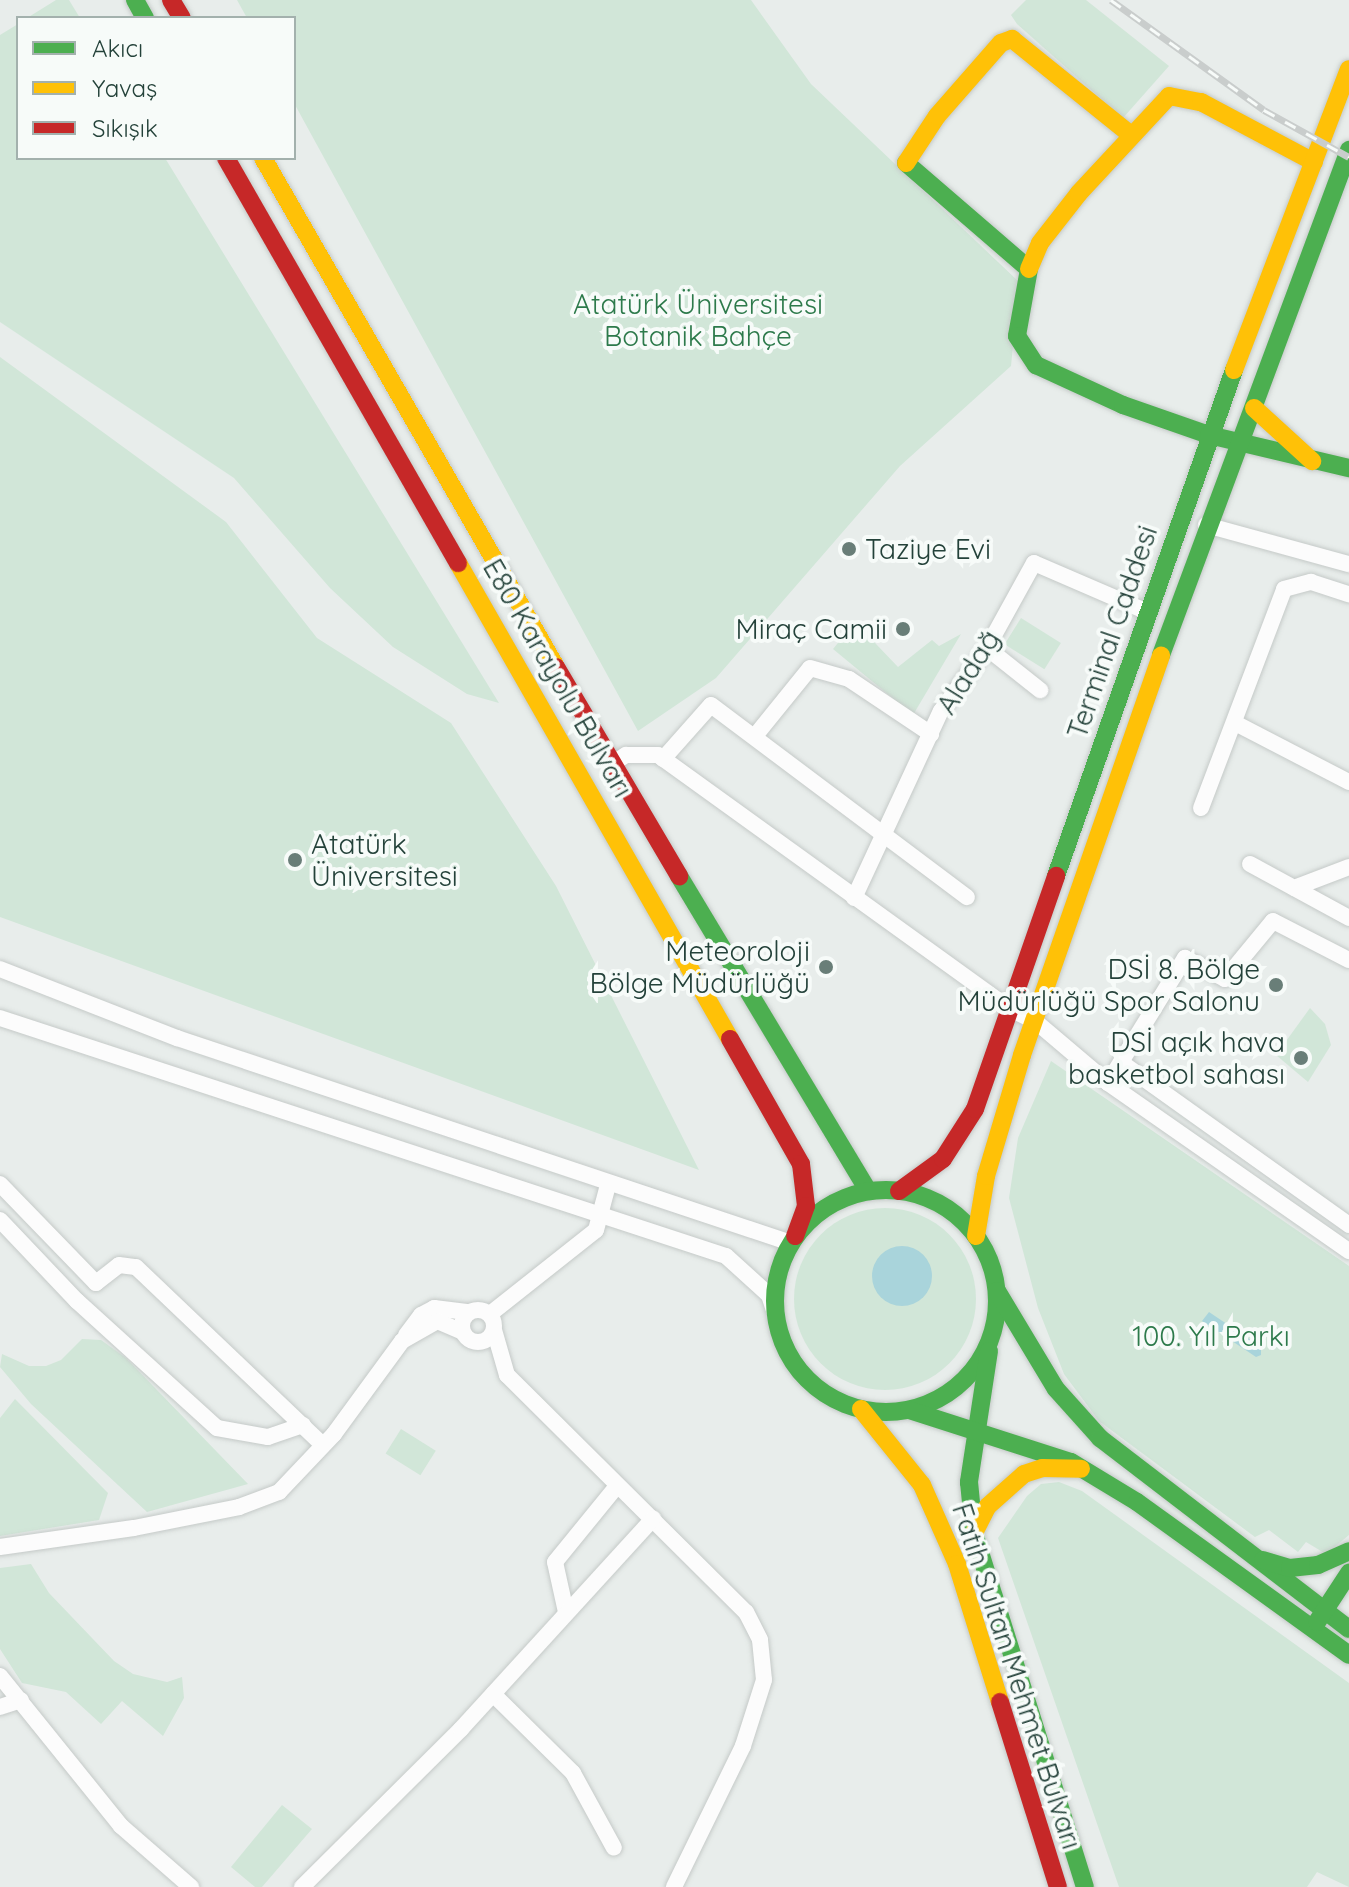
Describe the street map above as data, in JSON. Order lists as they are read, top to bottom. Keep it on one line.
{"streets":{"main road":["Terminal Caddesi","E80 Karayolu Bulvarı","Fatih Sultan Mehmet Bulvarı"],"street":["Aladağ"]},"crossings":[["Terminal Caddesi","Aladağ"],["Terminal Caddesi","E80 Karayolu Bulvarı"],["Terminal Caddesi","Fatih Sultan Mehmet Bulvarı"],["E80 Karayolu Bulvarı","Fatih Sultan Mehmet Bulvarı"]],"parks":["Atatürk Üniversitesi Botanik Bahçe","100. Yıl Parkı"],"places":["Taziye Evi","Miraç Camii","Atatürk Üniversitesi","Meteoroloji Bölge Müdürlüğü","DSİ 8. Bölge Müdürlüğü Spor Salonu","DSİ açık hava basketbol sahası"],"legend":["Akıcı","Yavaş","Sıkışık"]}
